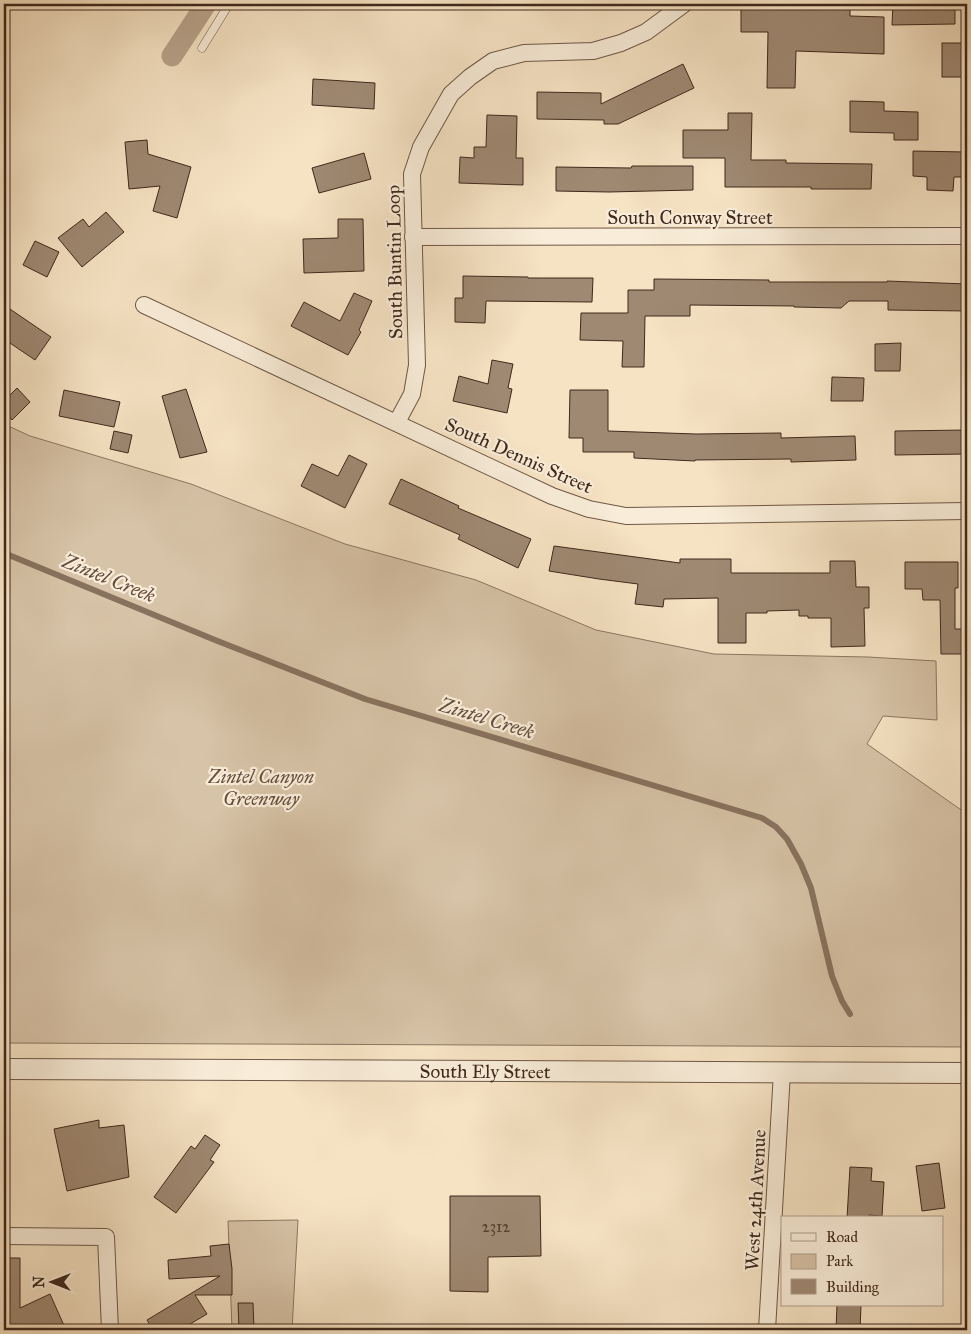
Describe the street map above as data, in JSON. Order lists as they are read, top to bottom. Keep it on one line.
{"streets":{"street":["South Conway Street","South Buntin Loop","South Dennis Street","South Ely Street","West 24th Avenue"]},"crossings":[["South Conway Street","South Buntin Loop"],["South Buntin Loop","South Dennis Street"],["South Ely Street","West 24th Avenue"]],"water":["Zintel Creek"],"parks":["Zintel Canyon Greenway"],"house_numbers":["2312"],"legend":["Road","Park","Building"],"north":"left"}
